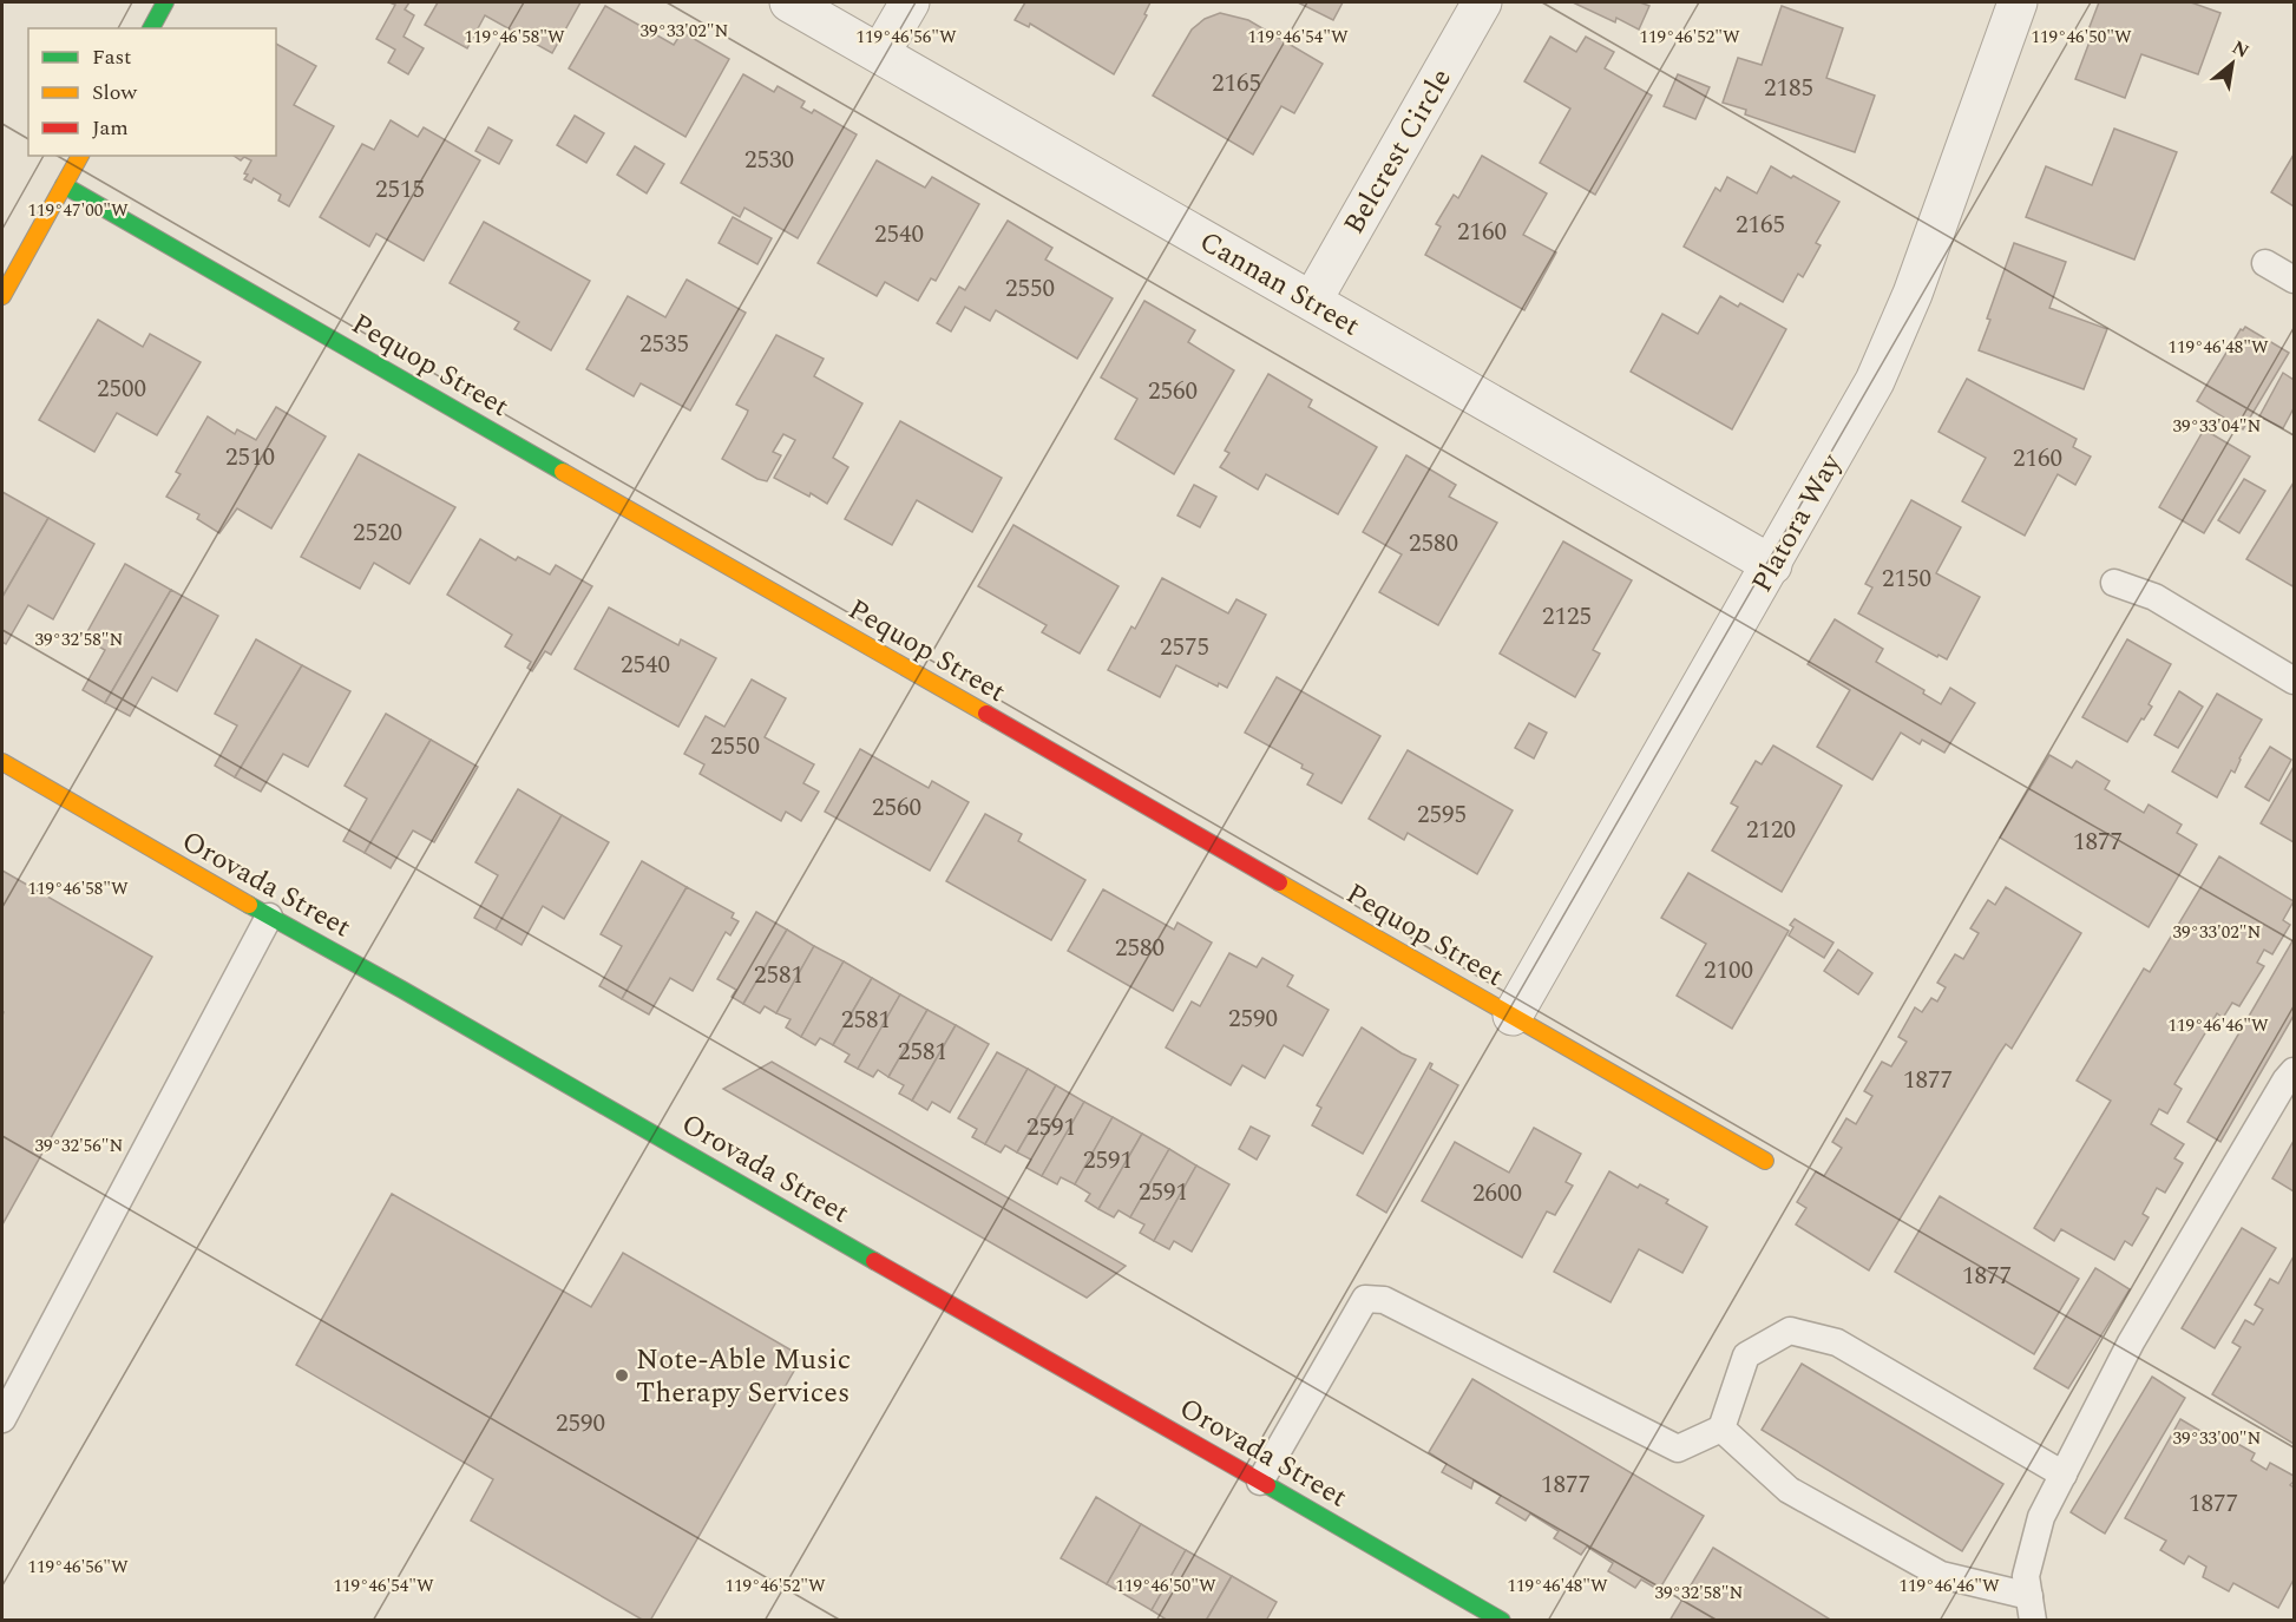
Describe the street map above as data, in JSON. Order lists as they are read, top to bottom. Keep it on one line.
{"streets":{"street":["Belcrest Circle","Cannan Street","Pequop Street","Platora Way","Orovada Street"]},"crossings":[["Belcrest Circle","Cannan Street"],["Cannan Street","Platora Way"],["Pequop Street","Platora Way"]],"places":["Note-Able Music Therapy Services"],"house_numbers":["2165","2185","2530","2515","2165","2160","2540","2550","2535","2500","2560","2510","2160","2520","2580","2150","2125","2575","2540","2550","2560","2595","2120","1877","2580","2100","2581","2590","2581","2581","1877","2591","2591","2591","2600","1877","2590","1877","1877"],"legend":["Fast","Slow","Jam"],"north":"top right","coordinates":["39°33'02\"N","119°46'56\"W","119°46'50\"W","119°46'58\"W","119°46'54\"W","119°46'52\"W","119°47'00\"W","119°46'48\"W","39°33'04\"N","39°32'58\"N","119°46'46\"W","39°32'56\"N","39°33'00\"N"]}
